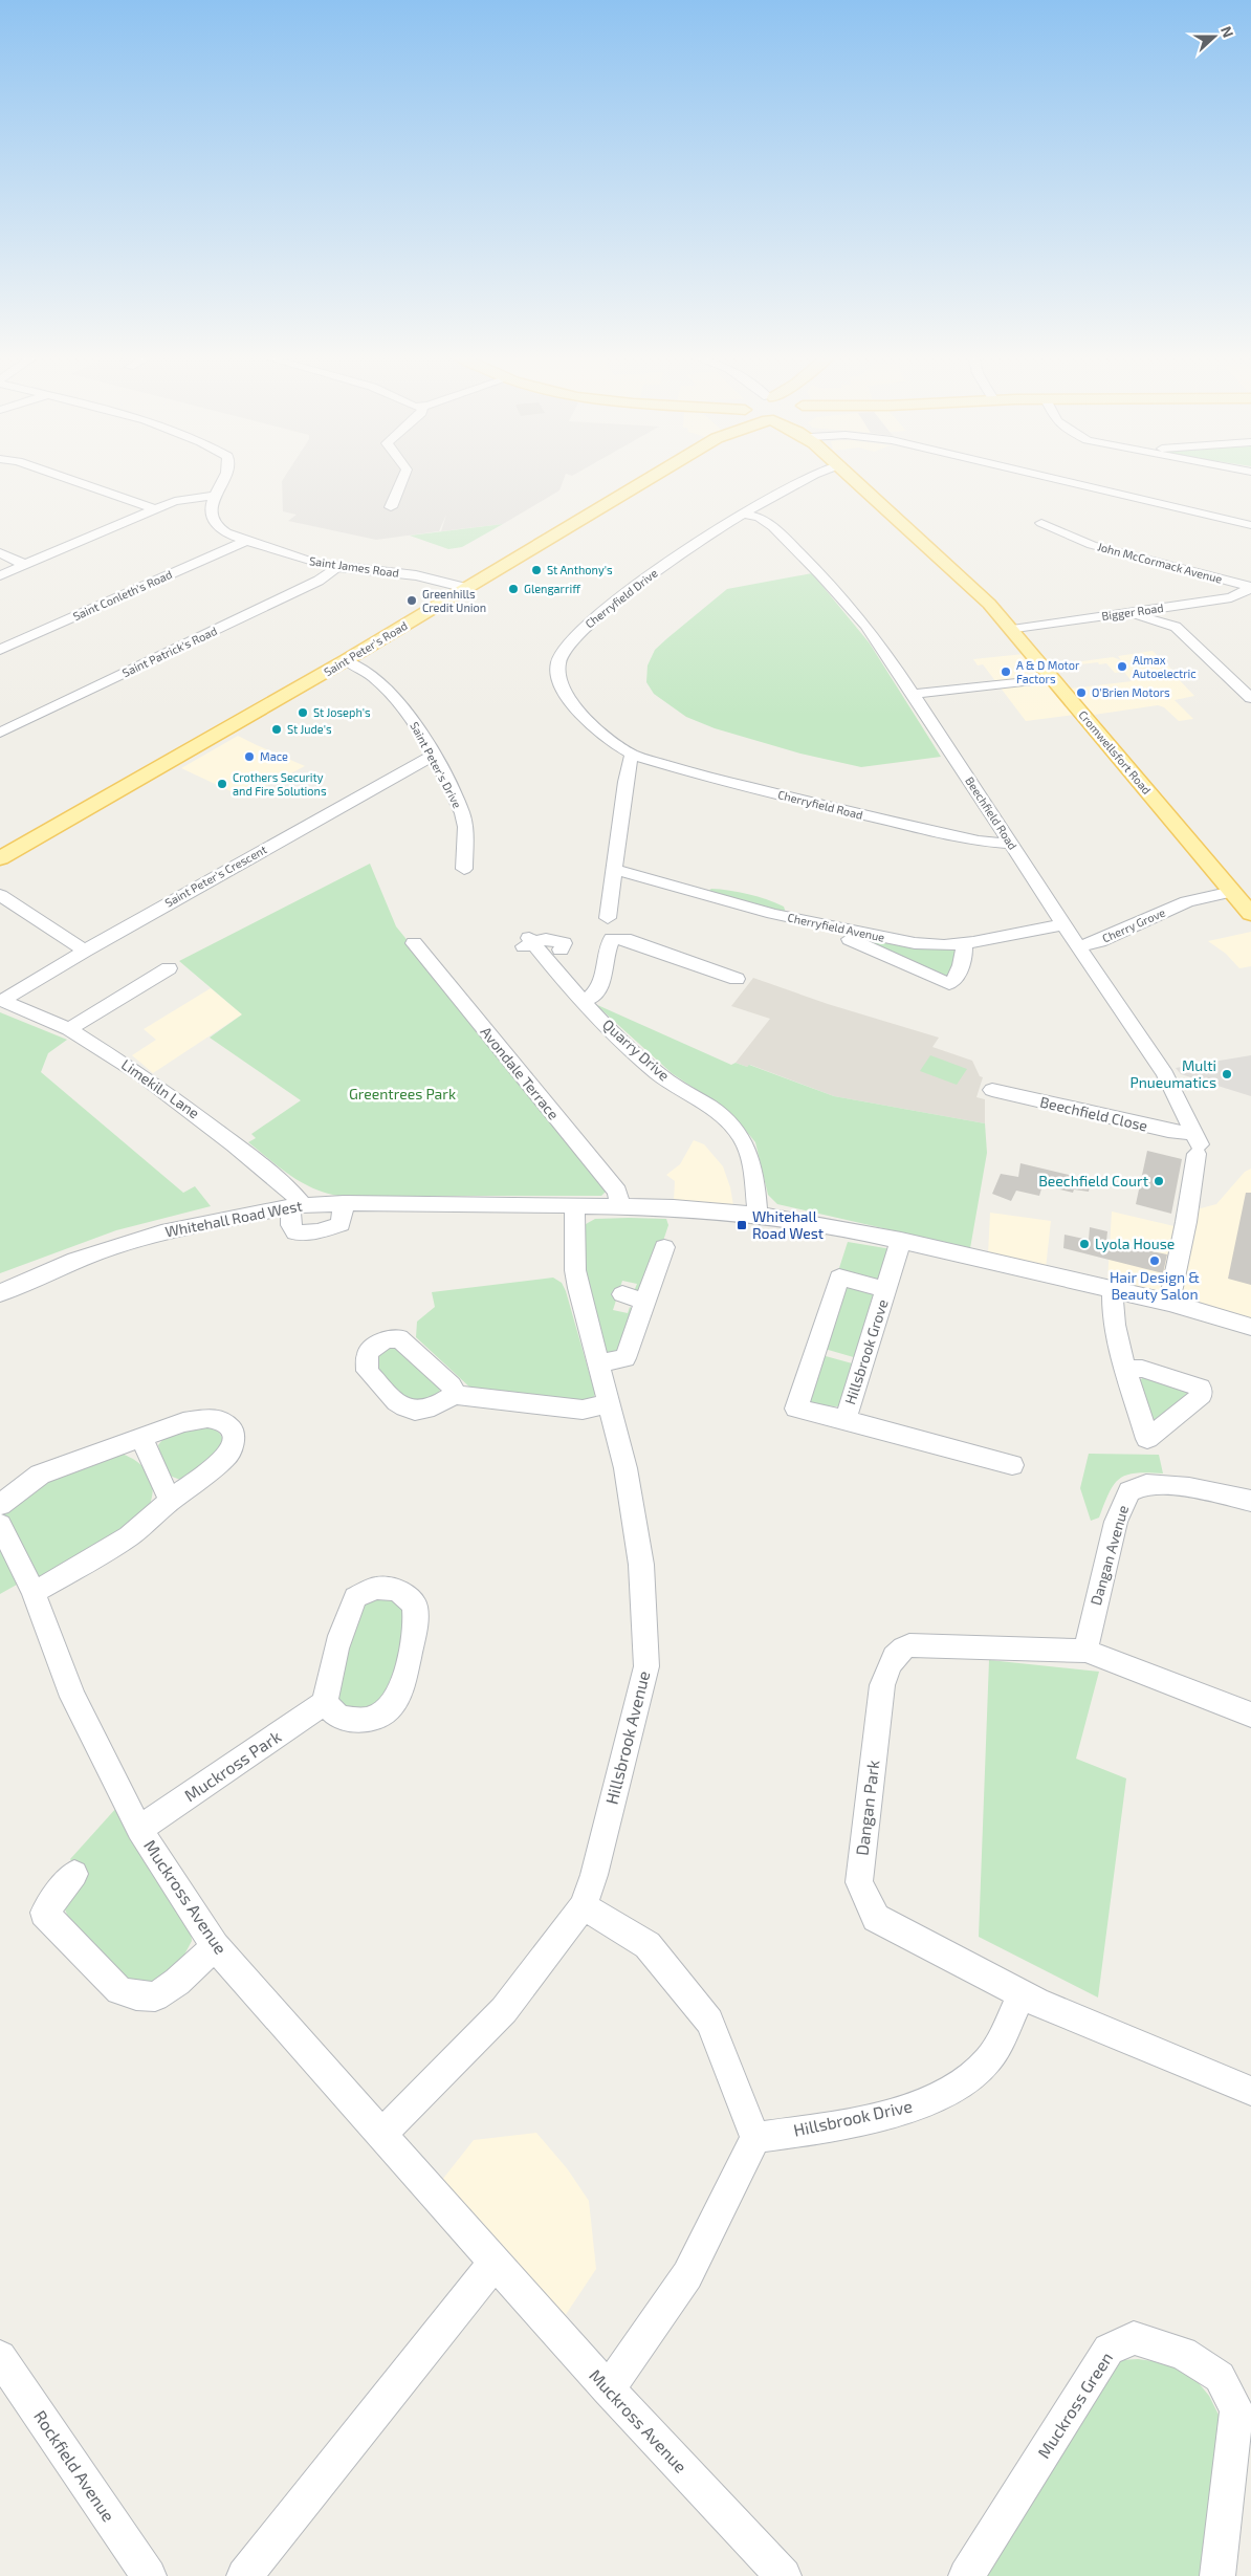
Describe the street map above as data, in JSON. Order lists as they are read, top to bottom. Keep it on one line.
{"streets":{"main road":["Saint Peter's Road","Cromwellsfort Road"],"street":["John McCormack Avenue","Saint James Road","Saint Conleth's Road","Cherryfield Drive","Bigger Road","Saint Patrick's Road","Saint Peter's Drive","Cherryfield Road","Beechfield Road","Saint Peter's Crescent","Cherry Grove","Cherryfield Avenue","Quarry Drive","Avondale Terrace","Limekiln Lane","Beechfield Close","Whitehall Road West","Hillsbrook Grove","Dangan Avenue","Hillsbrook Avenue","Muckross Park","Dangan Park","Muckross Avenue","Hillsbrook Drive","Muckross Green","Rockfield Avenue"]},"crossings":[["John McCormack Avenue","Bigger Road"],["Saint James Road","Saint Conleth's Road"],["Saint James Road","Saint Peter's Road"],["Saint James Road","Saint Patrick's Road"],["Cherryfield Drive","Cherryfield Road"],["Cherryfield Drive","Beechfield Road"],["Bigger Road","Cromwellsfort Road"],["Saint Peter's Road","Saint Peter's Drive"],["Cromwellsfort Road","Cherry Grove"],["Saint Peter's Drive","Saint Peter's Crescent"],["Cherryfield Road","Beechfield Road"],["Beechfield Road","Cherry Grove"],["Beechfield Road","Cherryfield Avenue"],["Beechfield Road","Beechfield Close"],["Saint Peter's Crescent","Limekiln Lane"],["Quarry Drive","Whitehall Road West"],["Avondale Terrace","Whitehall Road West"],["Limekiln Lane","Whitehall Road West"],["Whitehall Road West","Hillsbrook Grove"],["Whitehall Road West","Hillsbrook Avenue"],["Dangan Avenue","Dangan Park"],["Hillsbrook Avenue","Muckross Avenue"],["Muckross Park","Muckross Avenue"],["Dangan Park","Hillsbrook Drive"]],"parks":["Greentrees Park"],"places":{"other":["St Anthony's","Glengarriff","Greenhills Credit Union","Almax Autoelectric","A & D Motor Factors","O'Brien Motors","St Joseph's","St Jude's","Mace","Crothers Security and Fire Solutions","Multi Pnueumatics","Beechfield Court","Lyola House","Hair Design & Beauty Salon"],"transit":["Whitehall Road West"]},"north":"right"}
